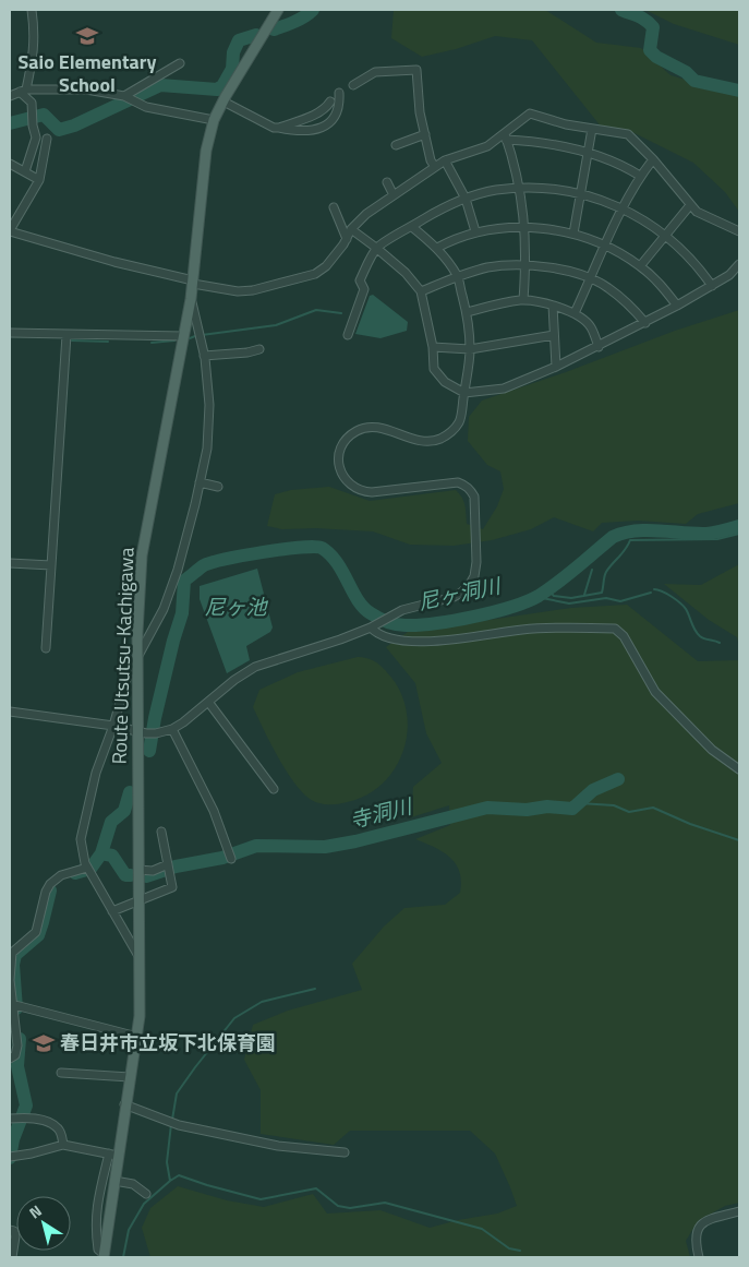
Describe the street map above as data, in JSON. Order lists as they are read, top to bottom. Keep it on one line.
{"streets":{"main road":["Route Utsutsu-Kachigawa"]},"water":["尼ヶ洞川","尼ヶ池","寺洞川"],"places":{"school or university":["Saio Elementary School","春日井市立坂下北保育園"]},"north":"top left"}
